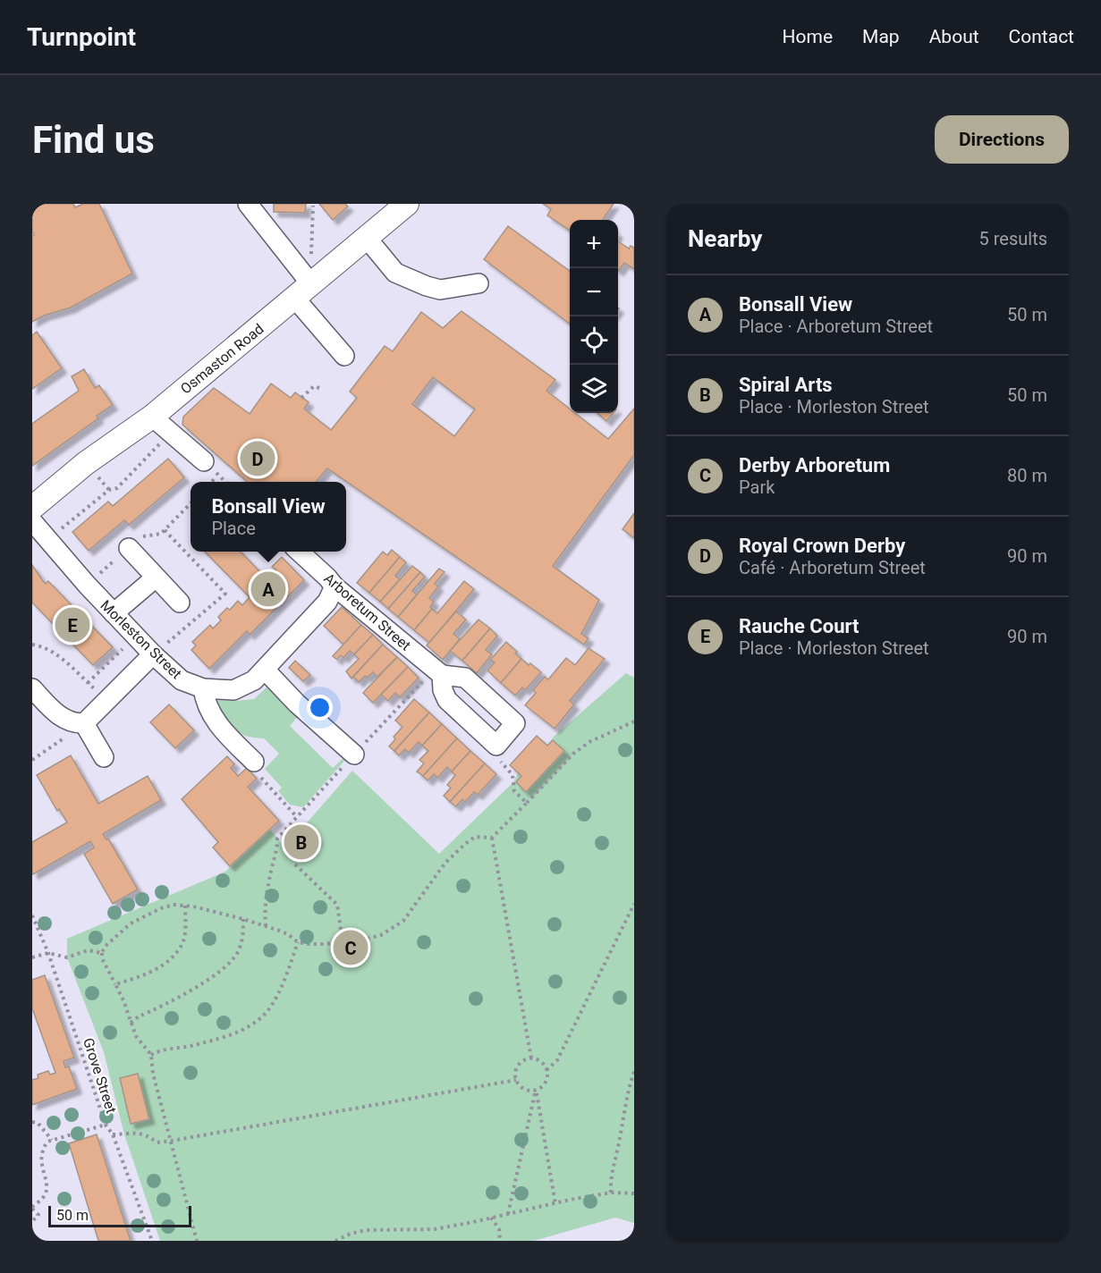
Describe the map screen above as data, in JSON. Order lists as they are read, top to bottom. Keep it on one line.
{"streets":{"main road":["Osmaston Road"],"street":["Arboretum Street","Morleston Street"],"path":["Grove Street"]},"crossings":[["Arboretum Street","Morleston Street"]],"scale_bar":"50 m","page":{"header":"Turnpoint","nav":["Home","Map","About","Contact"],"buttons":"Directions","title":"Find us","heading":["Nearby","5 results"],"map_buttons":["+","−"],"list":[{"mark":"A","name":"Bonsall View","note":"Place · Arboretum Street","value":"50 m"},{"mark":"B","name":"Spiral Arts","note":"Place · Morleston Street","value":"50 m"},{"mark":"C","name":"Derby Arboretum","note":"Park","value":"80 m"},{"mark":"D","name":"Royal Crown Derby","note":"Café · Arboretum Street","value":"90 m"},{"mark":"E","name":"Rauche Court","note":"Place · Morleston Street","value":"90 m"}],"pins":["D","A","E","B","C"],"popup":["Bonsall View","Place"],"scale":"50 m"}}
